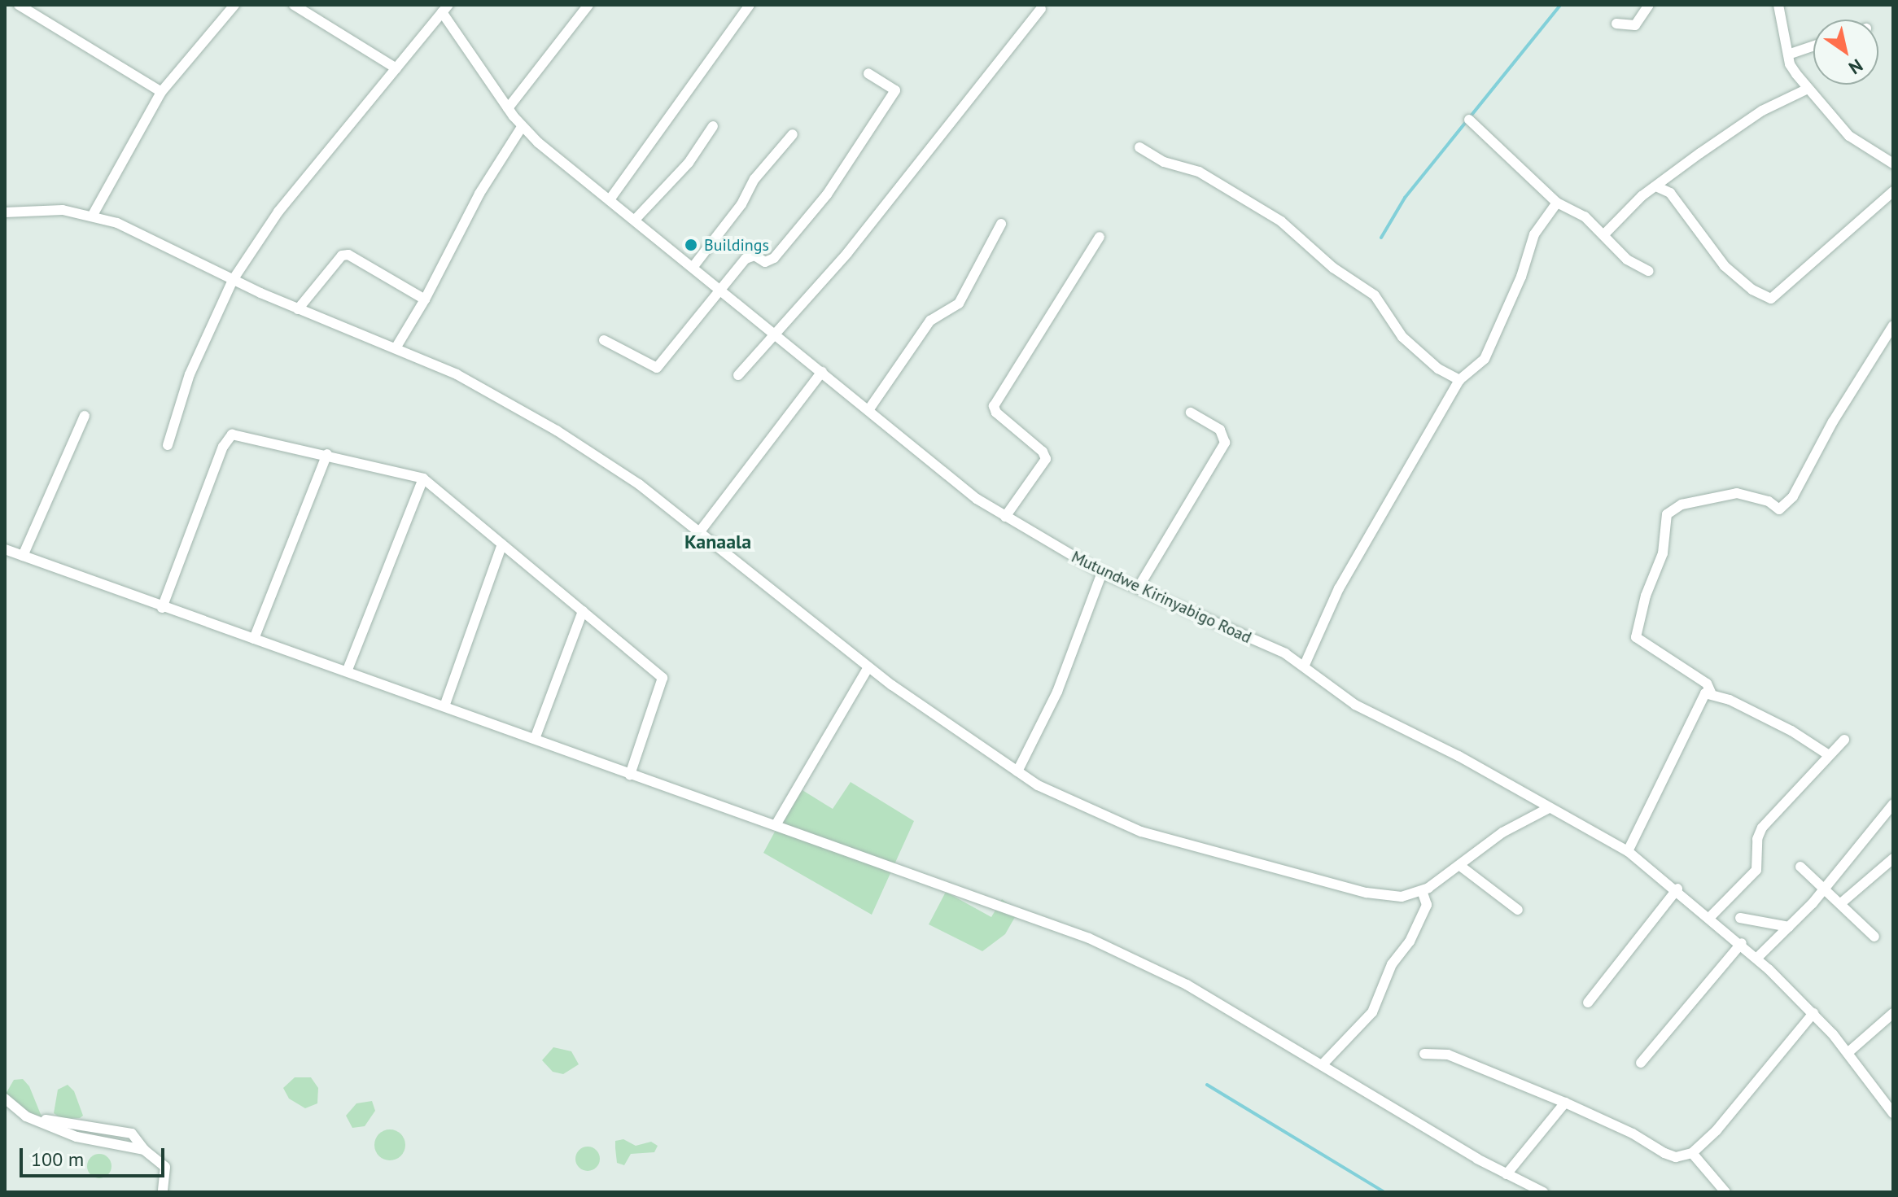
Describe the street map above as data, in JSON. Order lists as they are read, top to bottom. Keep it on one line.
{"streets":{"street":["Mutundwe Kirinyabigo Road"]},"districts":["Kanaala"],"places":["Buildings"],"scale_bar":"100 m","north":"bottom right"}
